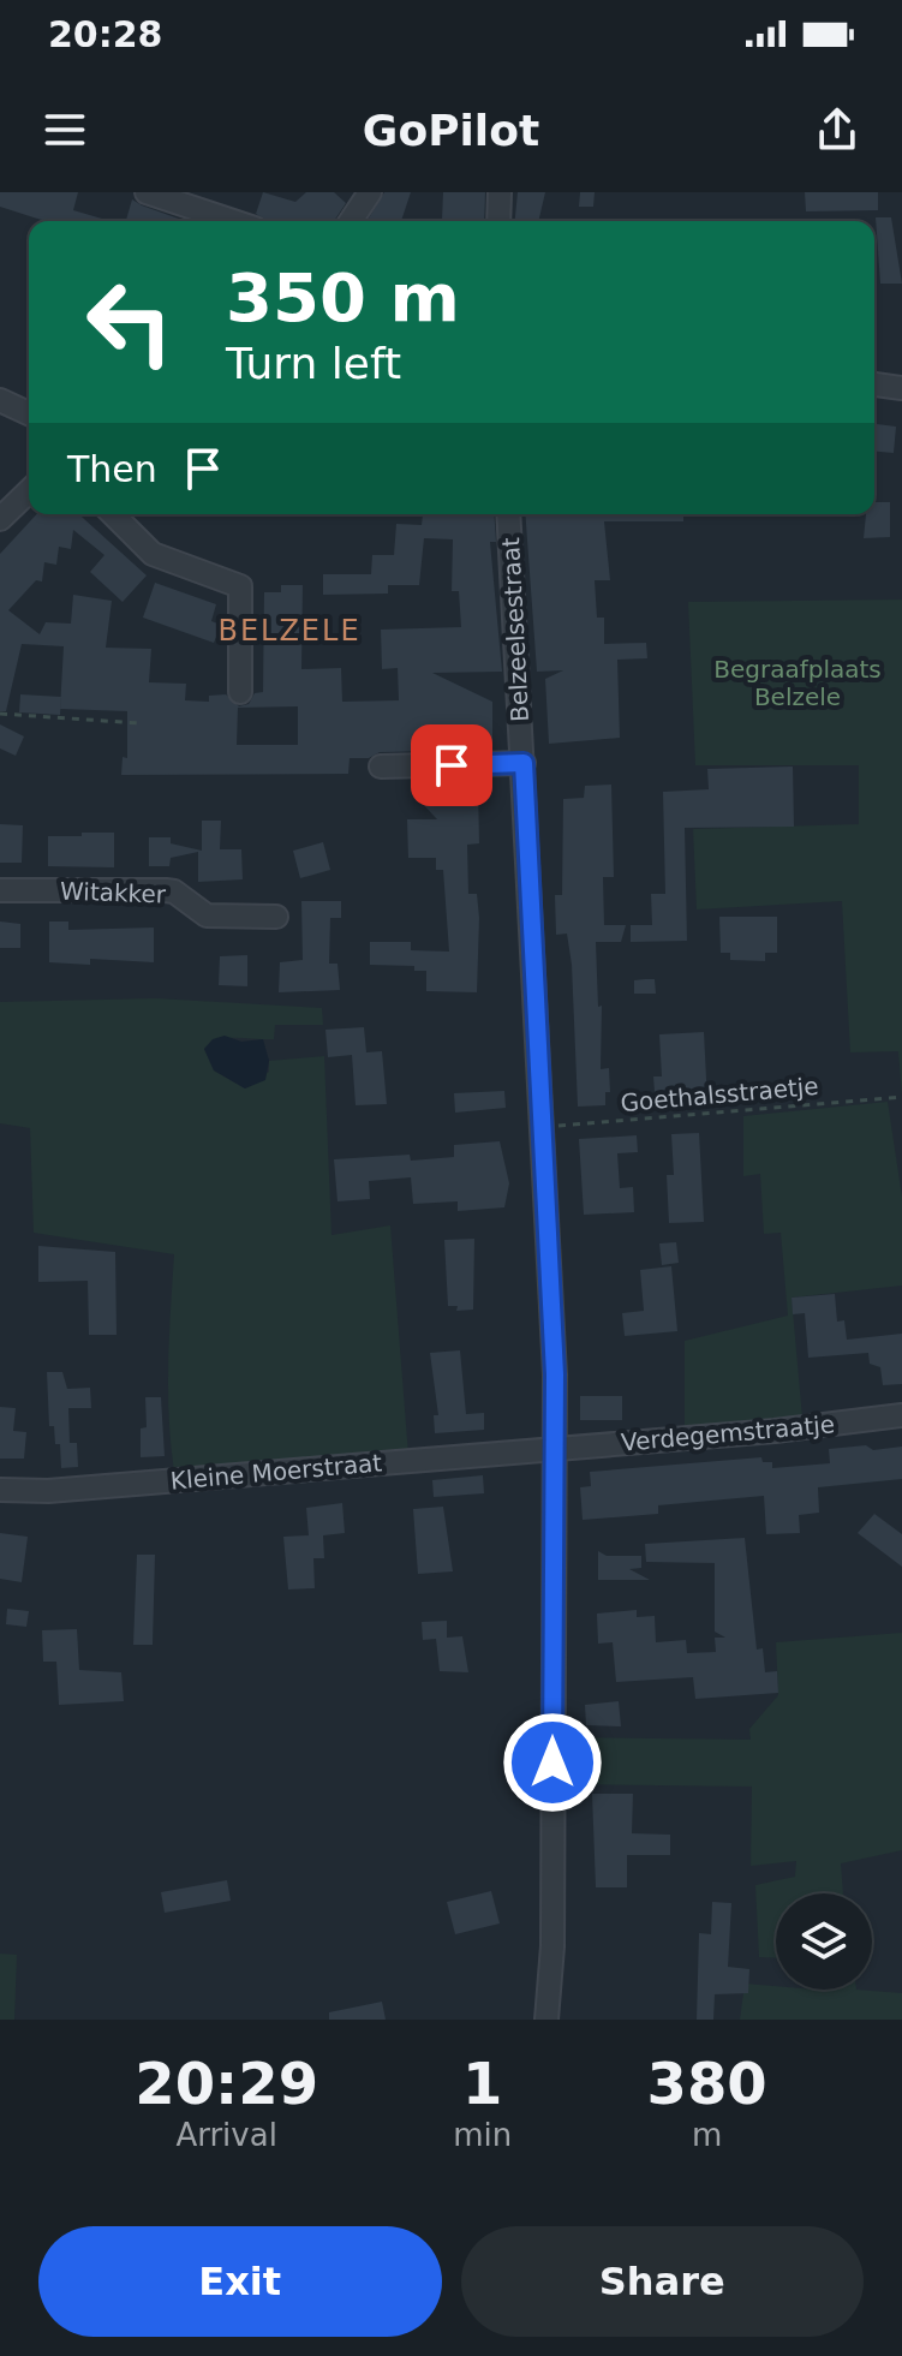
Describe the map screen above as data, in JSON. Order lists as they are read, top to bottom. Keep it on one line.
{"streets":{"street":["Belzeelsestraat","Witakker","Verdegemstraatje","Kleine Moerstraat"],"path":["Goethalsstraetje"]},"crossings":[["Belzeelsestraat","Goethalsstraetje"],["Belzeelsestraat","Verdegemstraatje"],["Belzeelsestraat","Kleine Moerstraat"],["Verdegemstraatje","Kleine Moerstraat"]],"districts":["BELZELE"],"parks":["Begraafplaats Belzele"],"page":{"status":"20:28","header":"GoPilot","turn":["350 m","Turn left"],"then":"Then","eta":["20:29","Arrival","1","min","380","m"],"buttons":["Exit","Share"]}}
